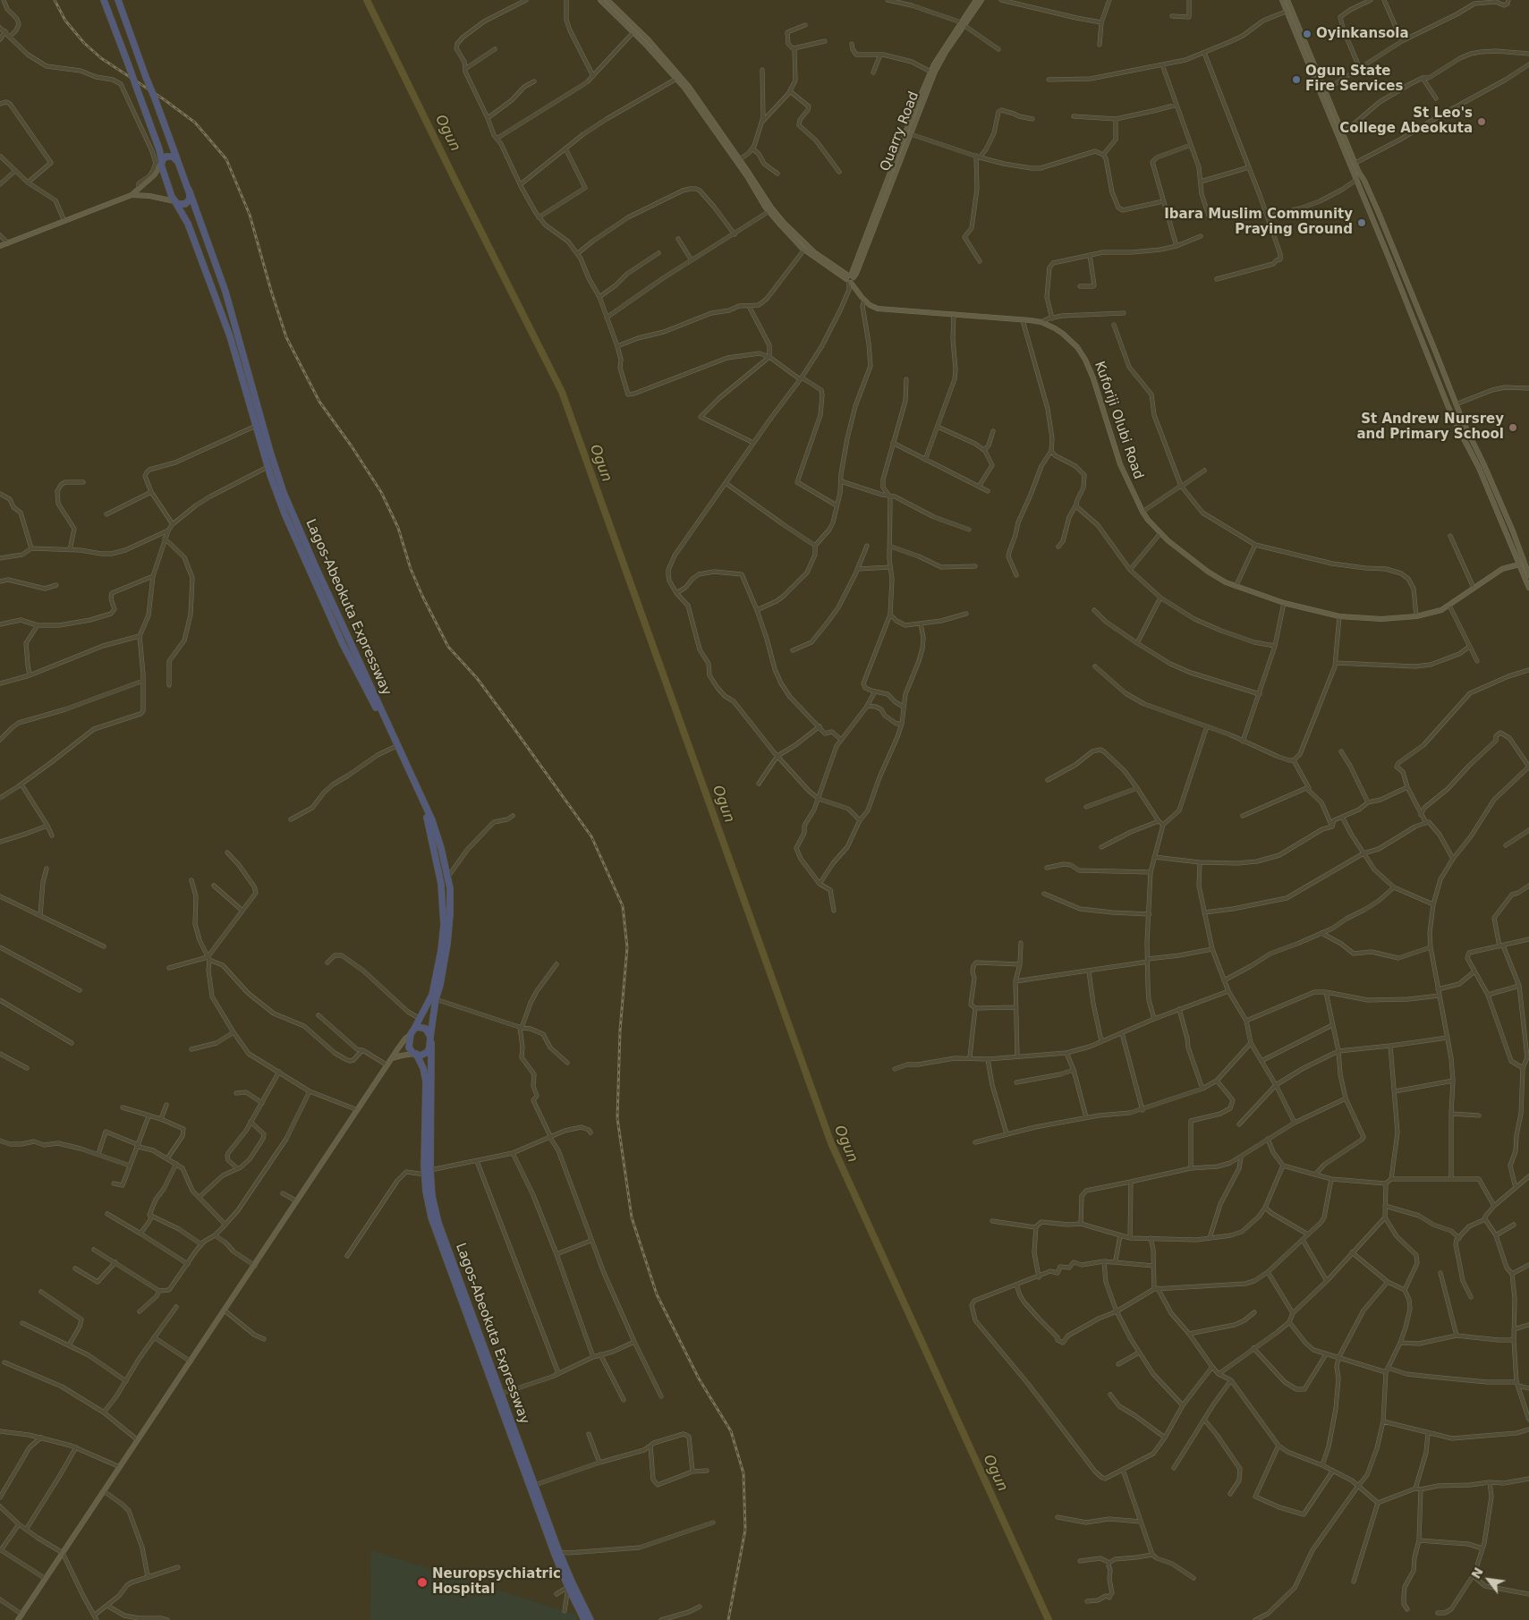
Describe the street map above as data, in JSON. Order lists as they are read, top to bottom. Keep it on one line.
{"streets":{"highway":["Lagos-Abeokuta Expressway"],"main road":["Quarry Road","Kuforiji Olubi Road"]},"crossings":[["Quarry Road","Kuforiji Olubi Road"]],"water":["Ogun"],"places":["Oyinkansola","Ogun State Fire Services","St Leo's College Abeokuta","Ibara Muslim Community Praying Ground","St Andrew Nursrey and Primary School","Neuropsychiatric Hospital"],"north":"top left"}
